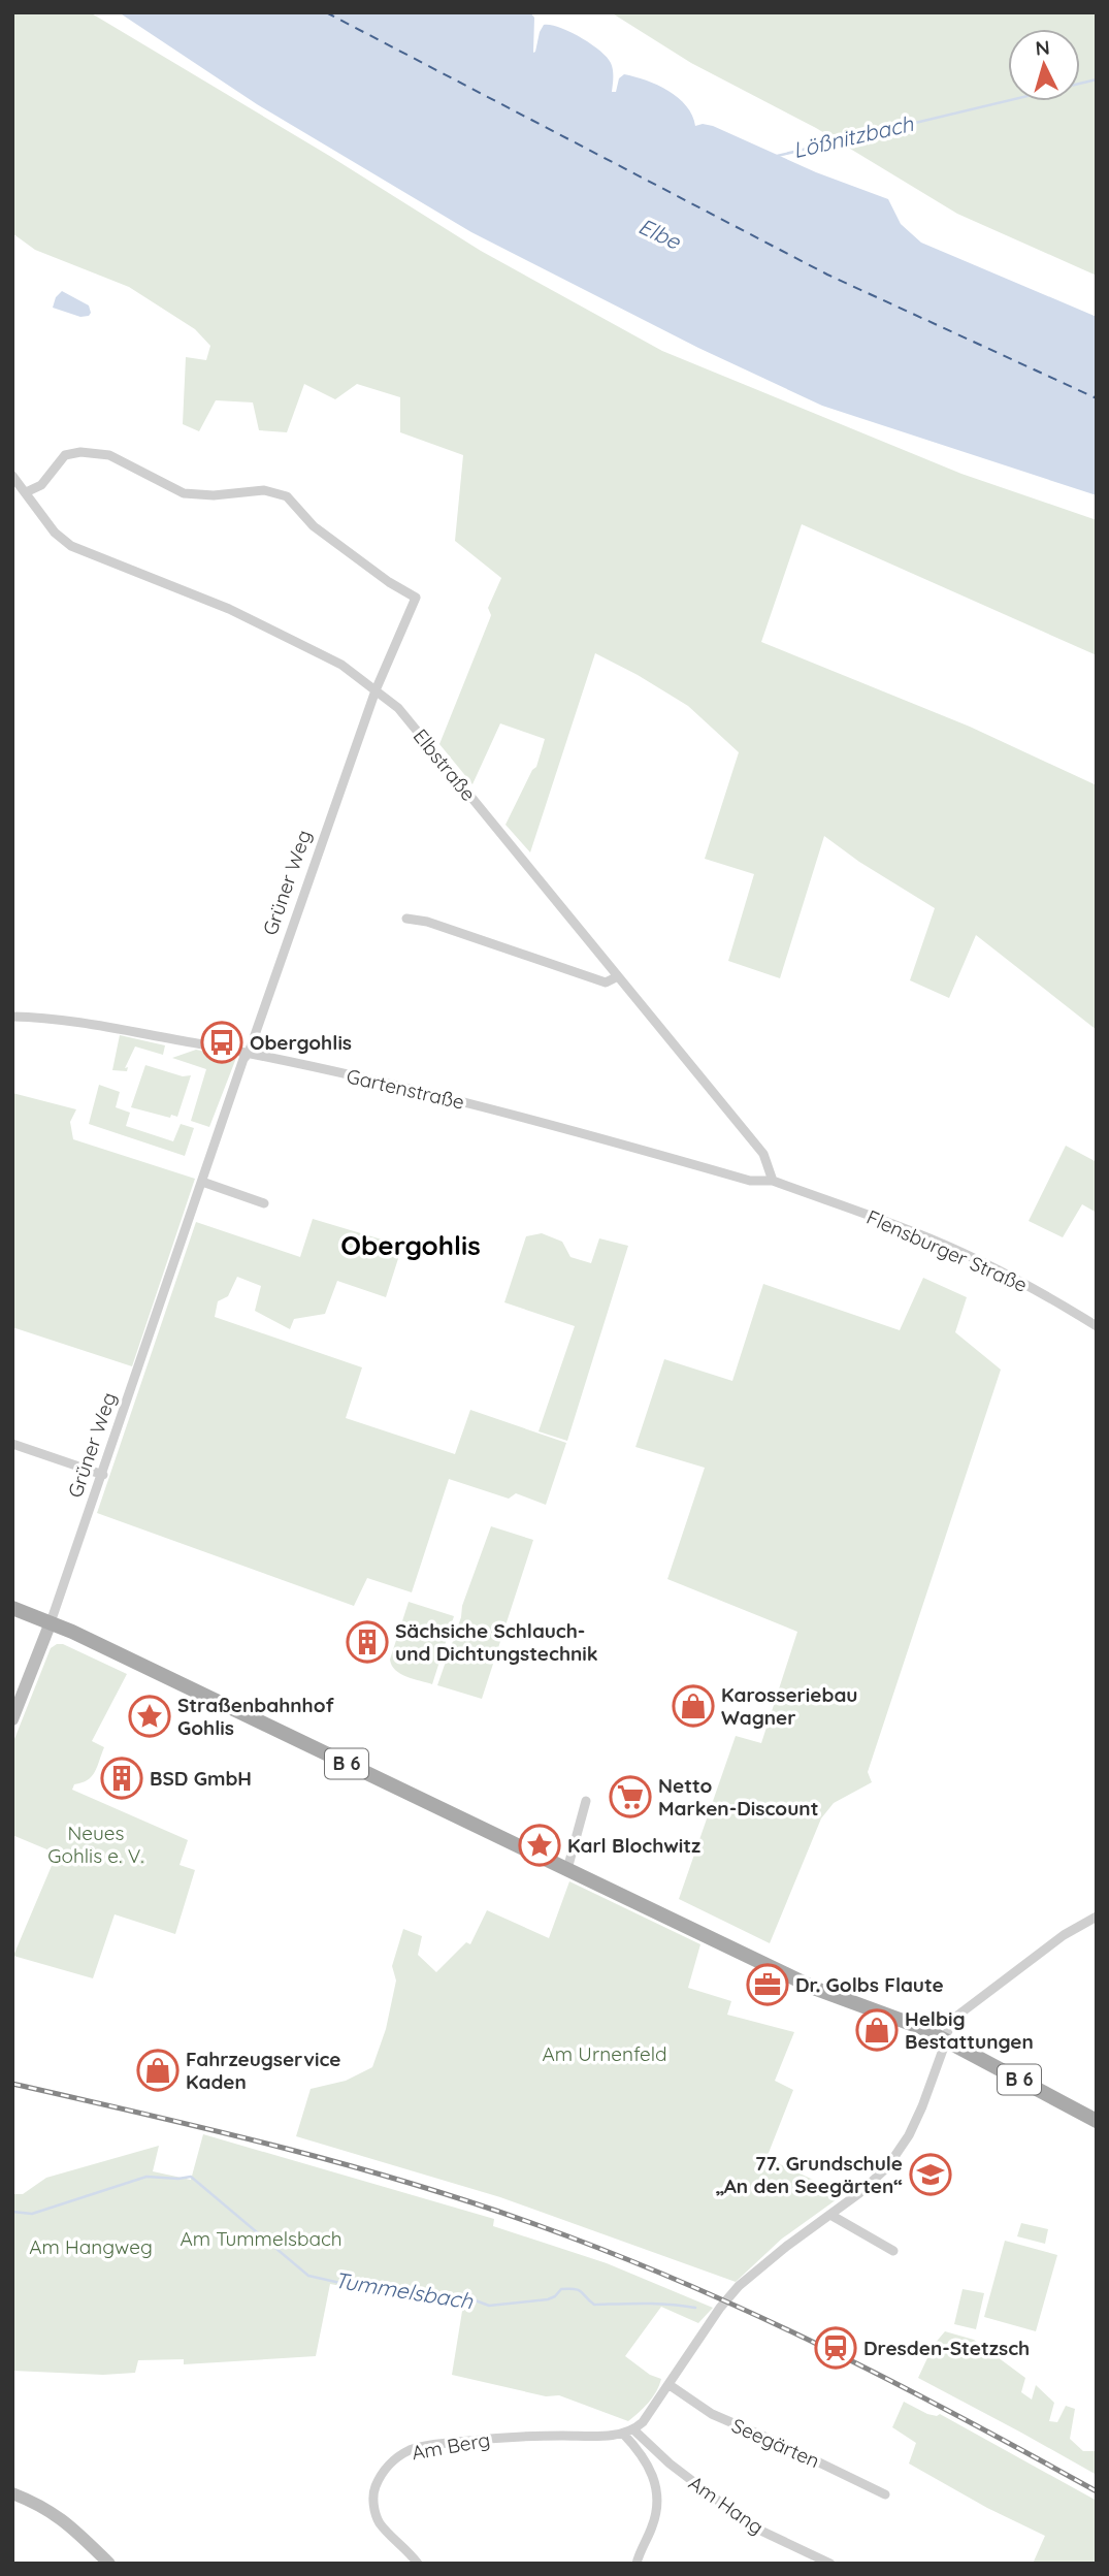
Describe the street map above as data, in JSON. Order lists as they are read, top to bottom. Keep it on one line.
{"streets":{"main road":["B 6"],"street":["Elbstraße","Grüner Weg","Gartenstraße","Flensburger Straße","Seegärten","Am Berg","Am Hang"]},"crossings":[["Elbstraße","Grüner Weg"],["Elbstraße","Gartenstraße"],["Grüner Weg","Gartenstraße"],["Grüner Weg","B 6"],["Gartenstraße","Flensburger Straße"],["Am Berg","Am Hang"]],"districts":["Obergohlis"],"water":["Lößnitzbach","Elbe","Tummelsbach"],"parks":["Neues Gohlis e. V.","Am Urnenfeld","Am Tummelsbach","Am Hangweg"],"places":{"bus stop":["Obergohlis"],"building":["Sächsiche Schlauch- und Dichtungstechnik","BSD GmbH"],"shop":["Karosseriebau Wagner","Helbig Bestattungen","Fahrzeugservice Kaden"],"place":["Straßenbahnhof Gohlis","Karl Blochwitz"],"supermarket":["Netto Marken-Discount"],"office":["Dr. Golbs Flaute"],"school or university":["77. Grundschule „An den Seegärten“"],"station":["Dresden-Stetzsch"]},"north":"top"}
